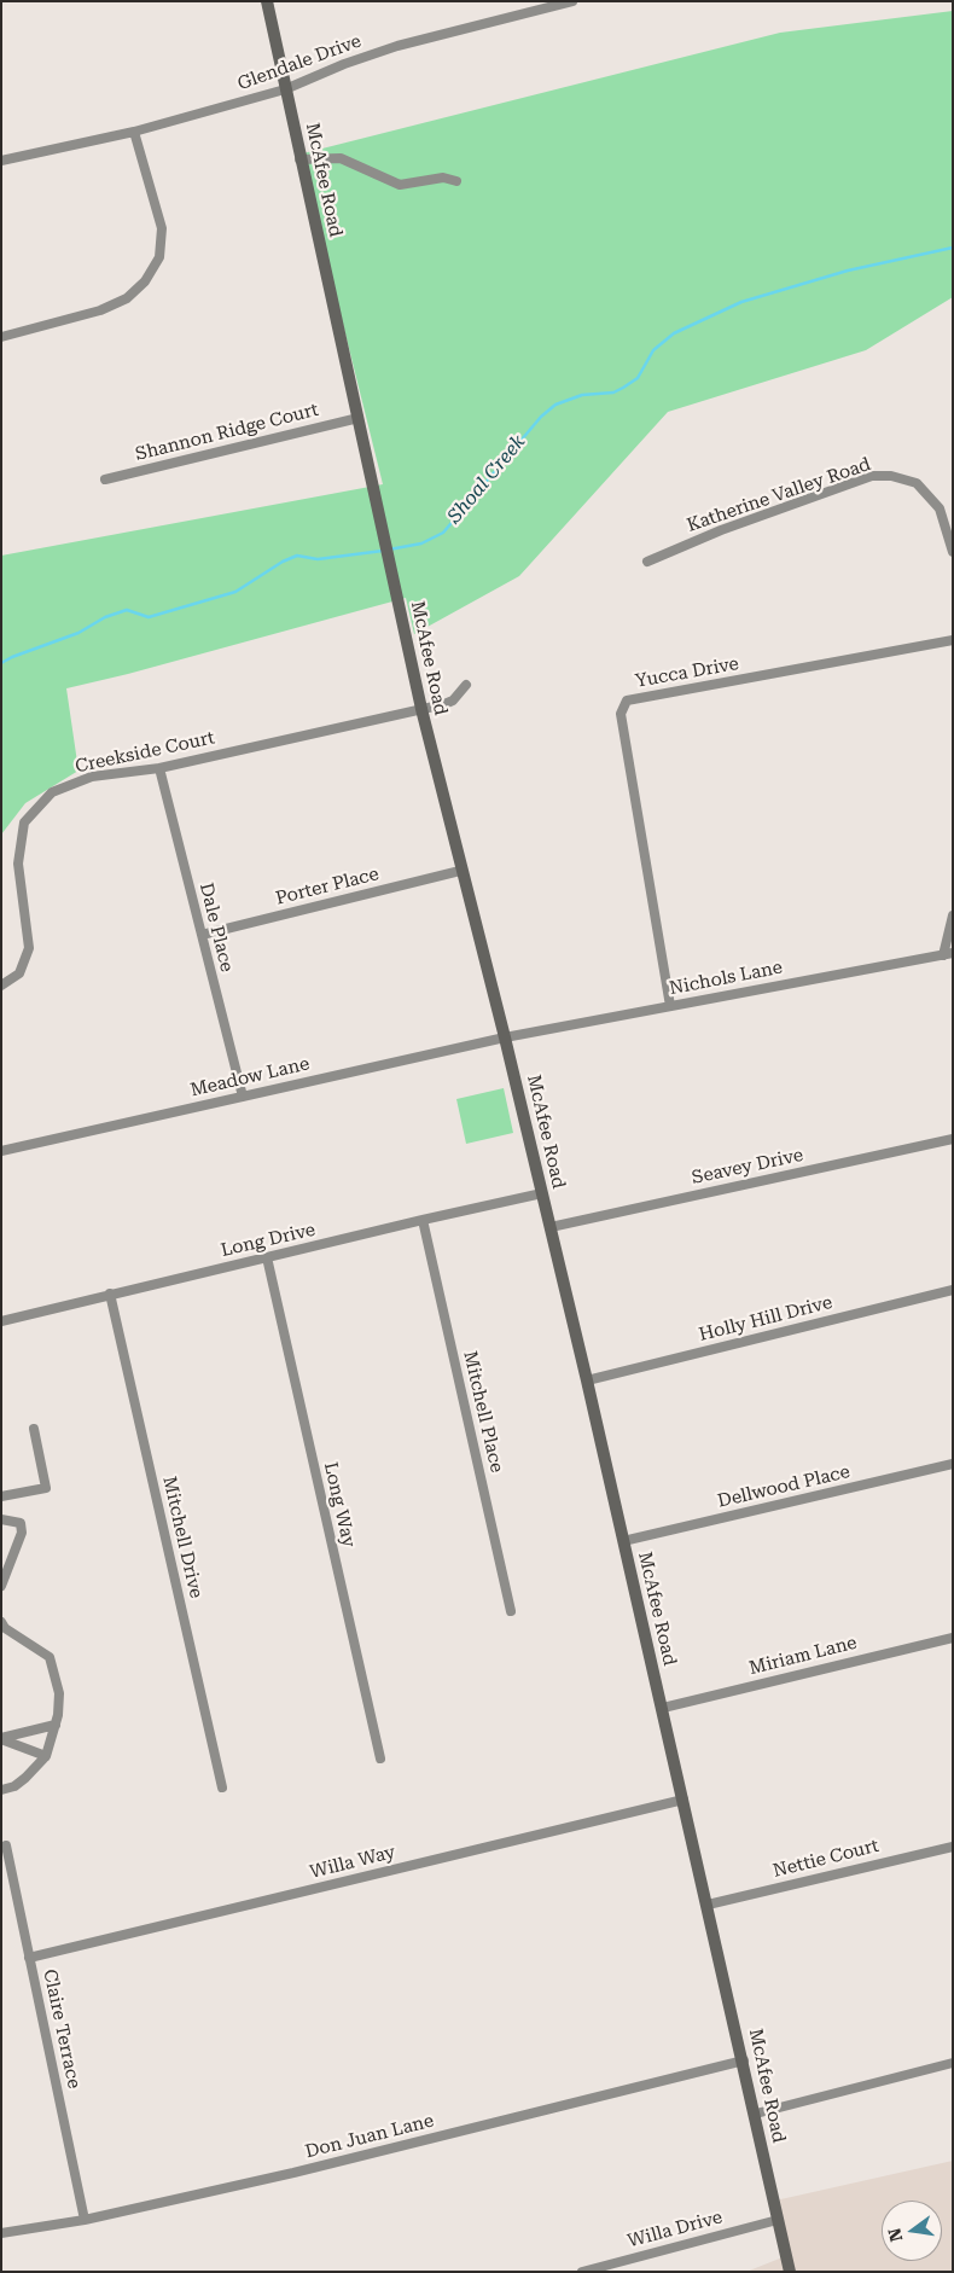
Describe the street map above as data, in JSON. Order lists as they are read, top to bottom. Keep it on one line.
{"streets":{"street":["Glendale Drive","McAfee Road","Shannon Ridge Court","Katherine Valley Road","Yucca Drive","Creekside Court","Porter Place","Dale Place","Nichols Lane","Meadow Lane","Seavey Drive","Long Drive","Holly Hill Drive","Mitchell Place","Dellwood Place","Long Way","Mitchell Drive","Miriam Lane","Nettie Court","Willa Way","Claire Terrace","Don Juan Lane","Willa Drive"]},"crossings":[["Glendale Drive","McAfee Road"],["McAfee Road","Shannon Ridge Court"],["McAfee Road","Creekside Court"],["McAfee Road","Porter Place"],["McAfee Road","Nichols Lane"],["McAfee Road","Meadow Lane"],["McAfee Road","Seavey Drive"],["McAfee Road","Long Drive"],["McAfee Road","Holly Hill Drive"],["McAfee Road","Dellwood Place"],["McAfee Road","Miriam Lane"],["McAfee Road","Nettie Court"],["McAfee Road","Willa Way"],["McAfee Road","Don Juan Lane"],["McAfee Road","Willa Drive"],["Yucca Drive","Nichols Lane"],["Creekside Court","Dale Place"],["Porter Place","Dale Place"],["Dale Place","Meadow Lane"],["Nichols Lane","Meadow Lane"],["Long Drive","Mitchell Place"],["Long Drive","Long Way"],["Long Drive","Mitchell Drive"],["Willa Way","Claire Terrace"],["Claire Terrace","Don Juan Lane"]],"water":["Shoal Creek"],"north":"left"}
